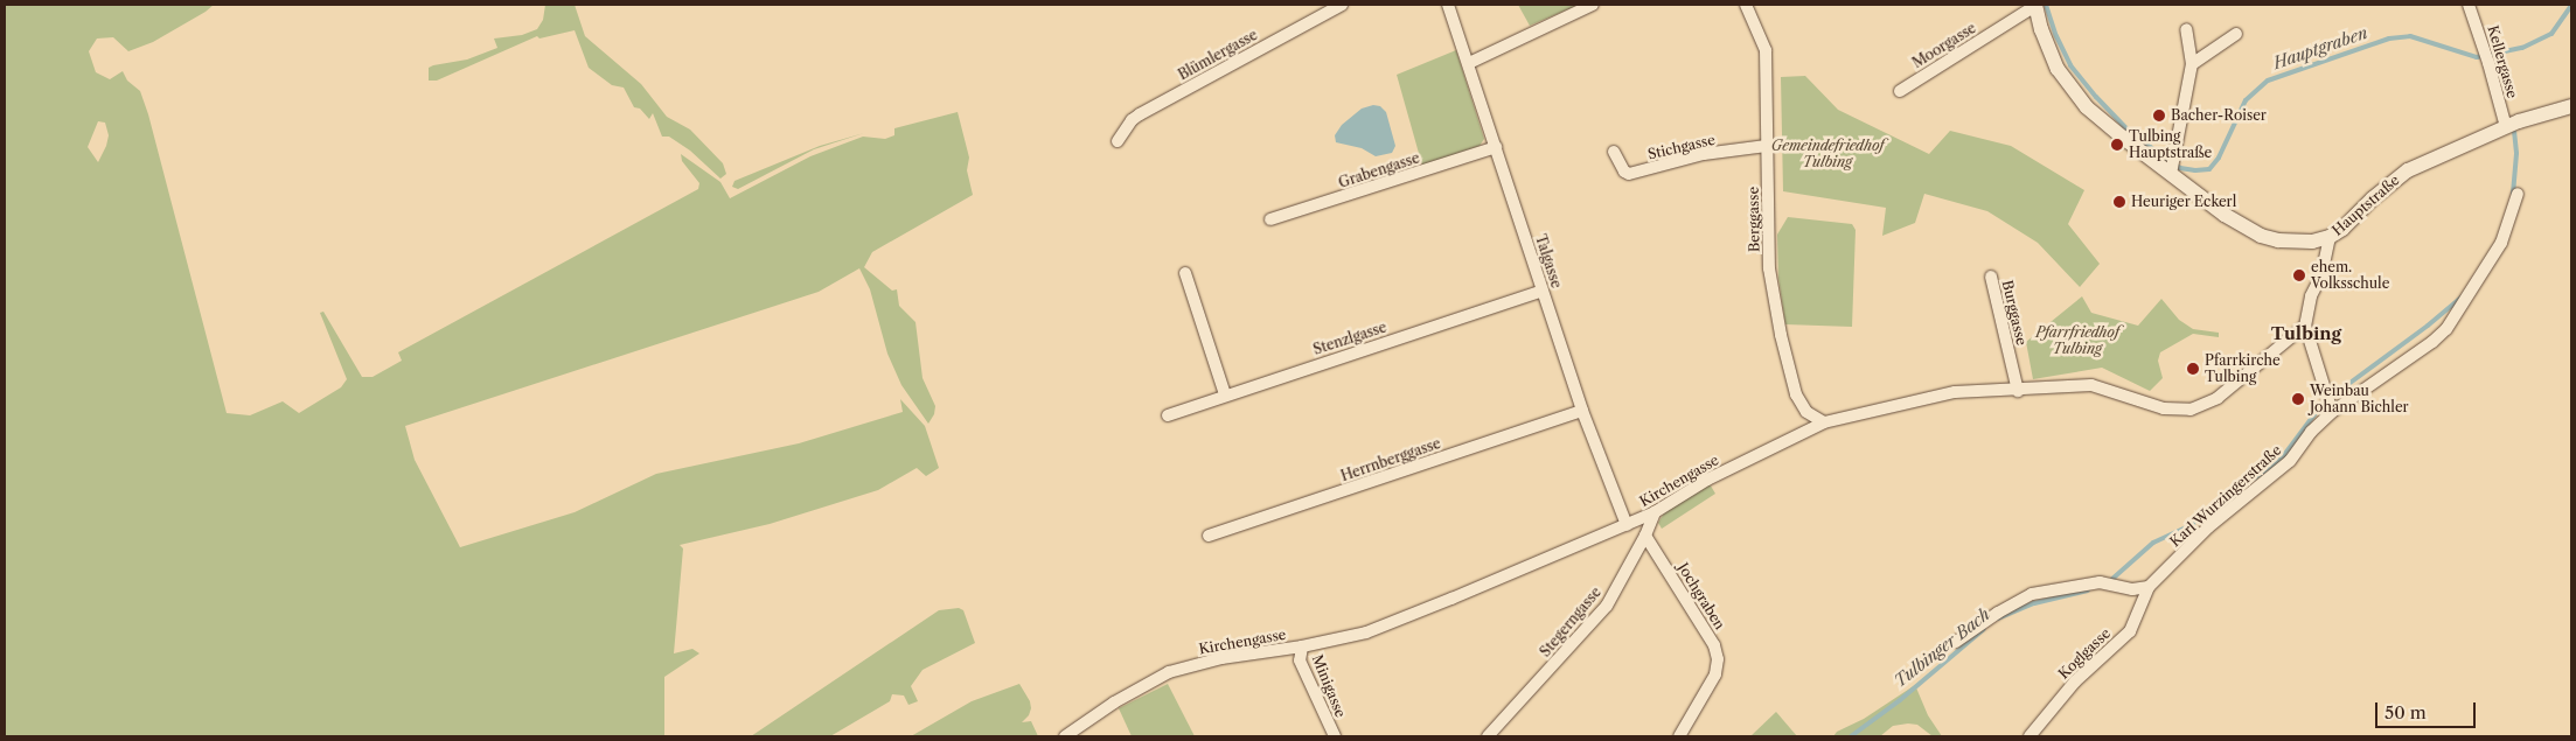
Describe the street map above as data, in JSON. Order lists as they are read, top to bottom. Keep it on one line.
{"streets":{"street":["Moorgasse","Blümlergasse","Kellergasse","Stichgasse","Grabengasse","Hauptstraße","Berggasse","Talgasse","Burggasse","Stenzlgasse","Herrnberggasse","Kirchengasse","Karl Wurzingerstraße","Jochgraben","Stegerngasse","Koglgasse","Minigasse"]},"crossings":[["Kellergasse","Hauptstraße"],["Stichgasse","Berggasse"],["Grabengasse","Talgasse"],["Hauptstraße","Kirchengasse"],["Hauptstraße","Karl Wurzingerstraße"],["Berggasse","Kirchengasse"],["Talgasse","Stenzlgasse"],["Talgasse","Herrnberggasse"],["Talgasse","Kirchengasse"],["Burggasse","Kirchengasse"],["Kirchengasse","Stegerngasse"],["Kirchengasse","Minigasse"],["Karl Wurzingerstraße","Koglgasse"],["Jochgraben","Stegerngasse"]],"districts":["Tulbing"],"water":["Hauptgraben","Tulbinger Bach"],"parks":["Gemeindefriedhof Tulbing","Pfarrfriedhof Tulbing"],"places":["Bacher-Roiser","Tulbing Hauptstraße","Heuriger Eckerl","ehem. Volksschule","Pfarrkirche Tulbing","Weinbau Johann Bichler"],"scale_bar":"50 m"}
